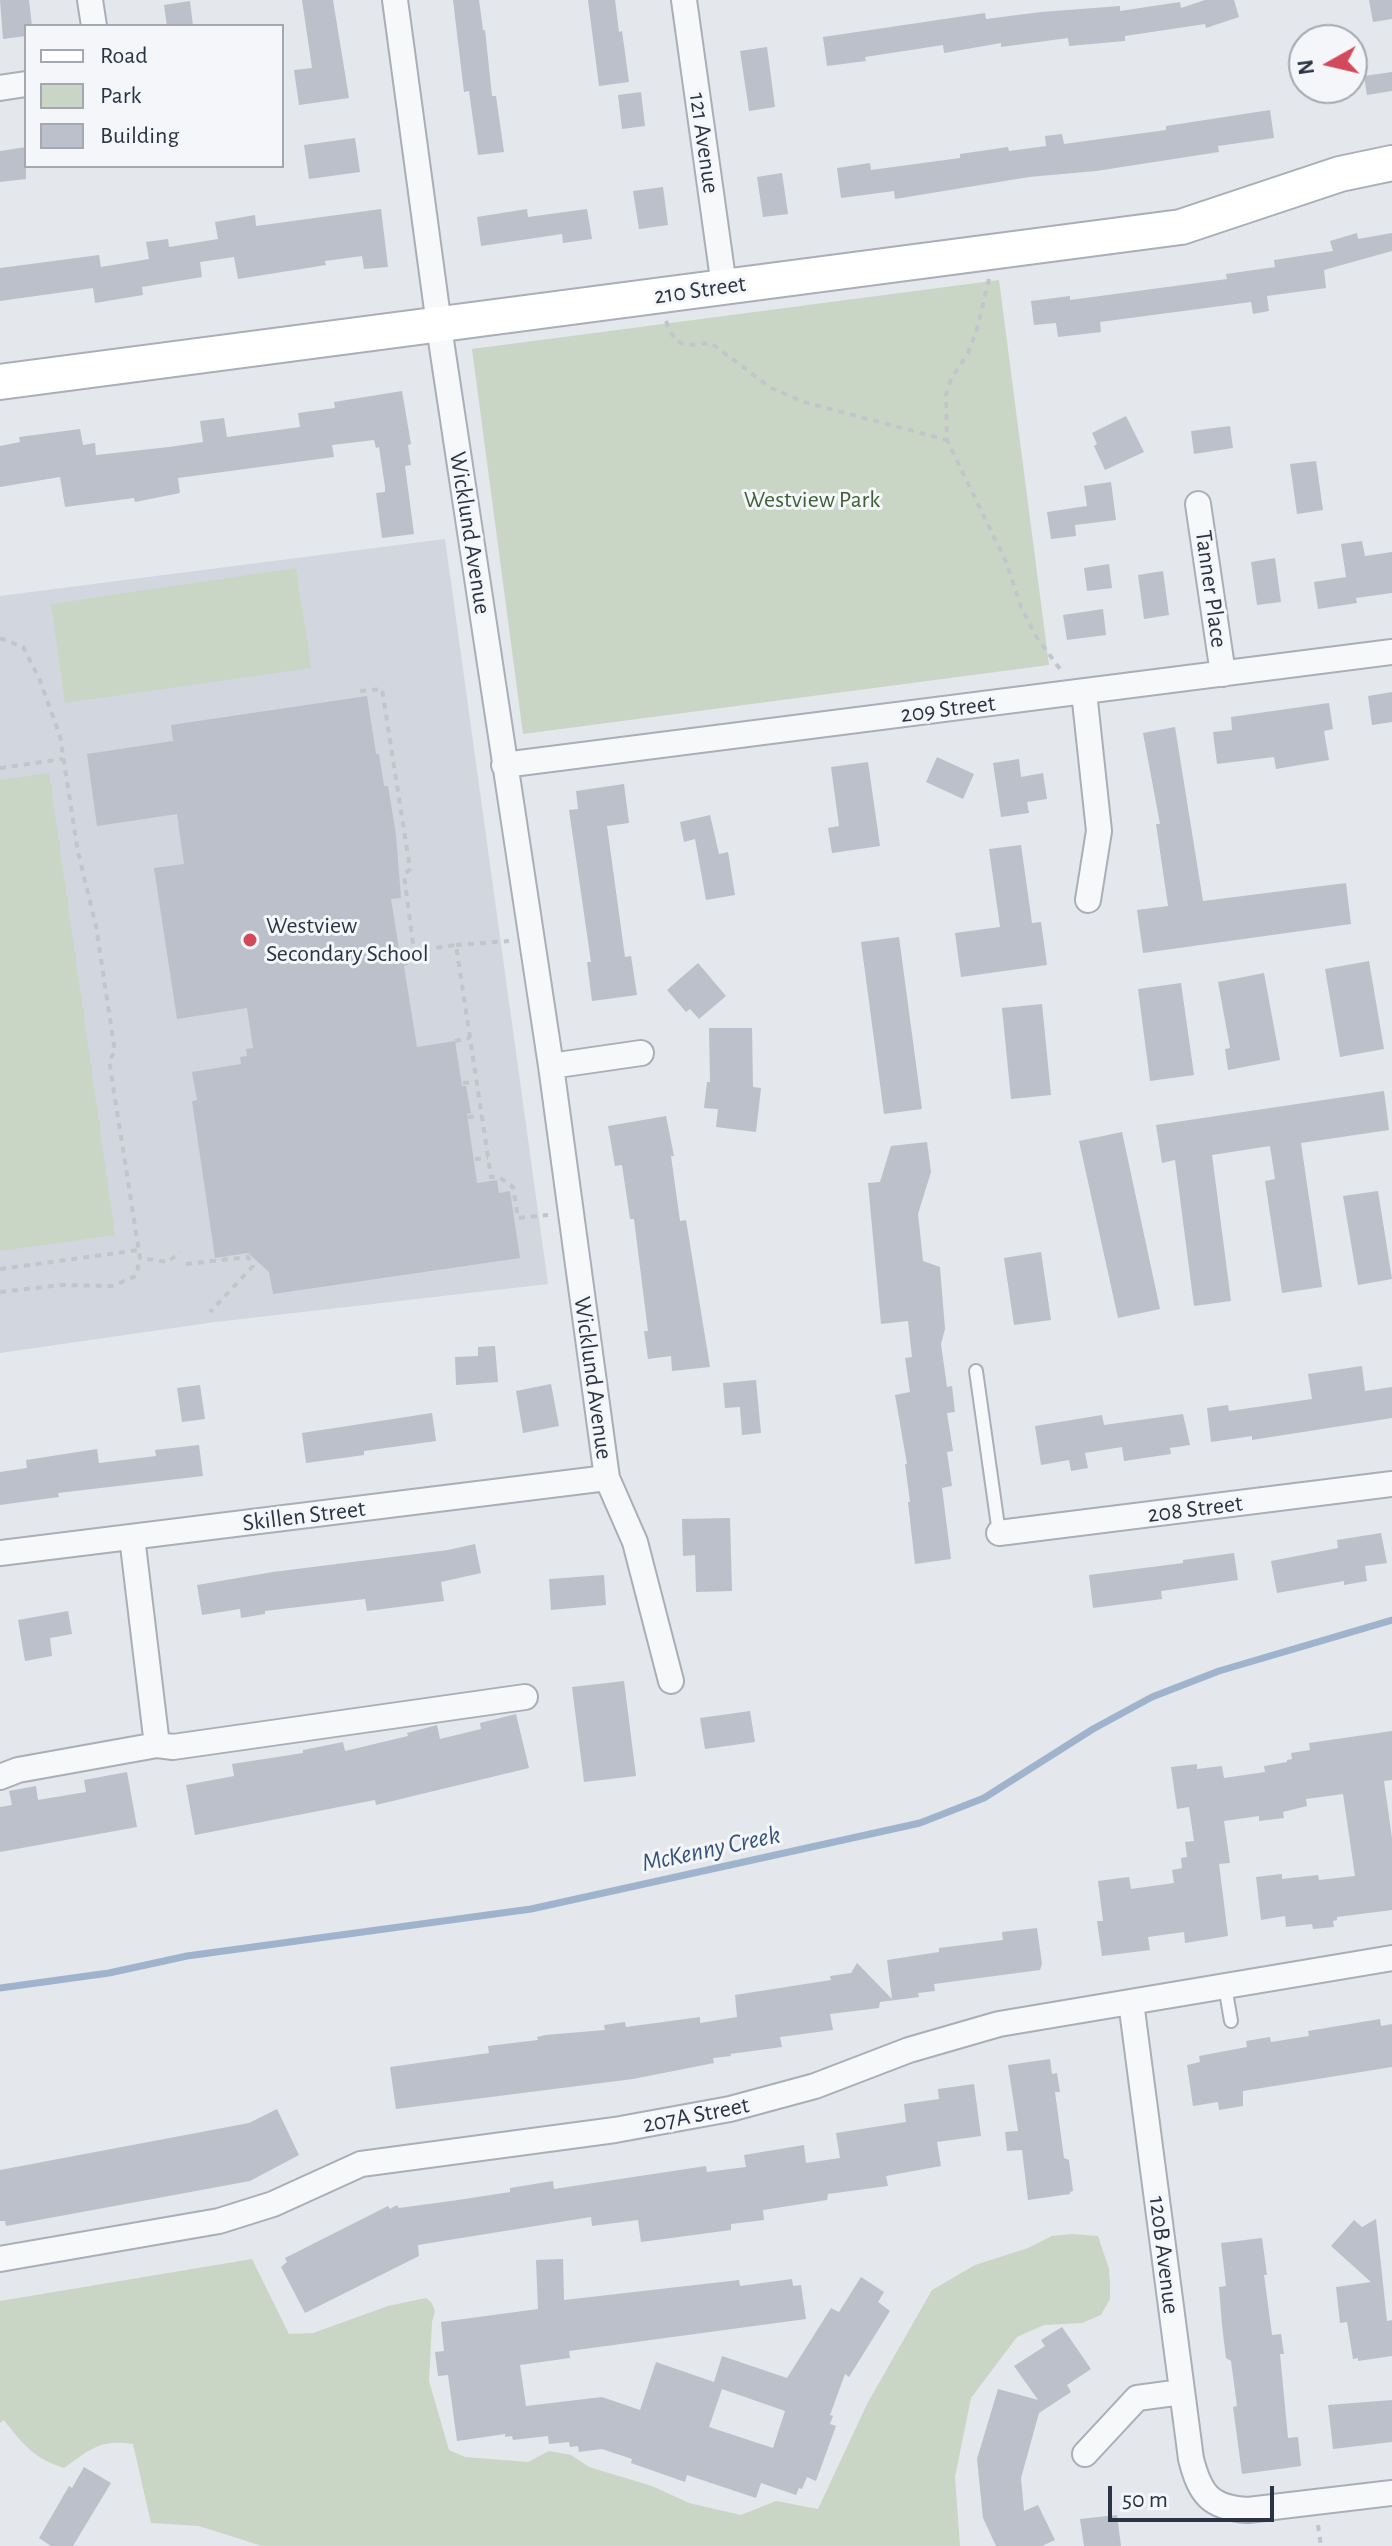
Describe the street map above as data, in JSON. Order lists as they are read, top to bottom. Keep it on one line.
{"streets":{"street":["121 Avenue","210 Street","Wicklund Avenue","Tanner Place","209 Street","208 Street","Skillen Street","207A Street","120B Avenue"]},"crossings":[["121 Avenue","210 Street"],["210 Street","Wicklund Avenue"],["Wicklund Avenue","209 Street"],["Wicklund Avenue","Skillen Street"],["Tanner Place","209 Street"],["207A Street","120B Avenue"]],"water":["McKenny Creek"],"parks":["Westview Park"],"places":["Westview Secondary School"],"legend":["Road","Park","Building"],"scale_bar":"50 m","north":"left"}
